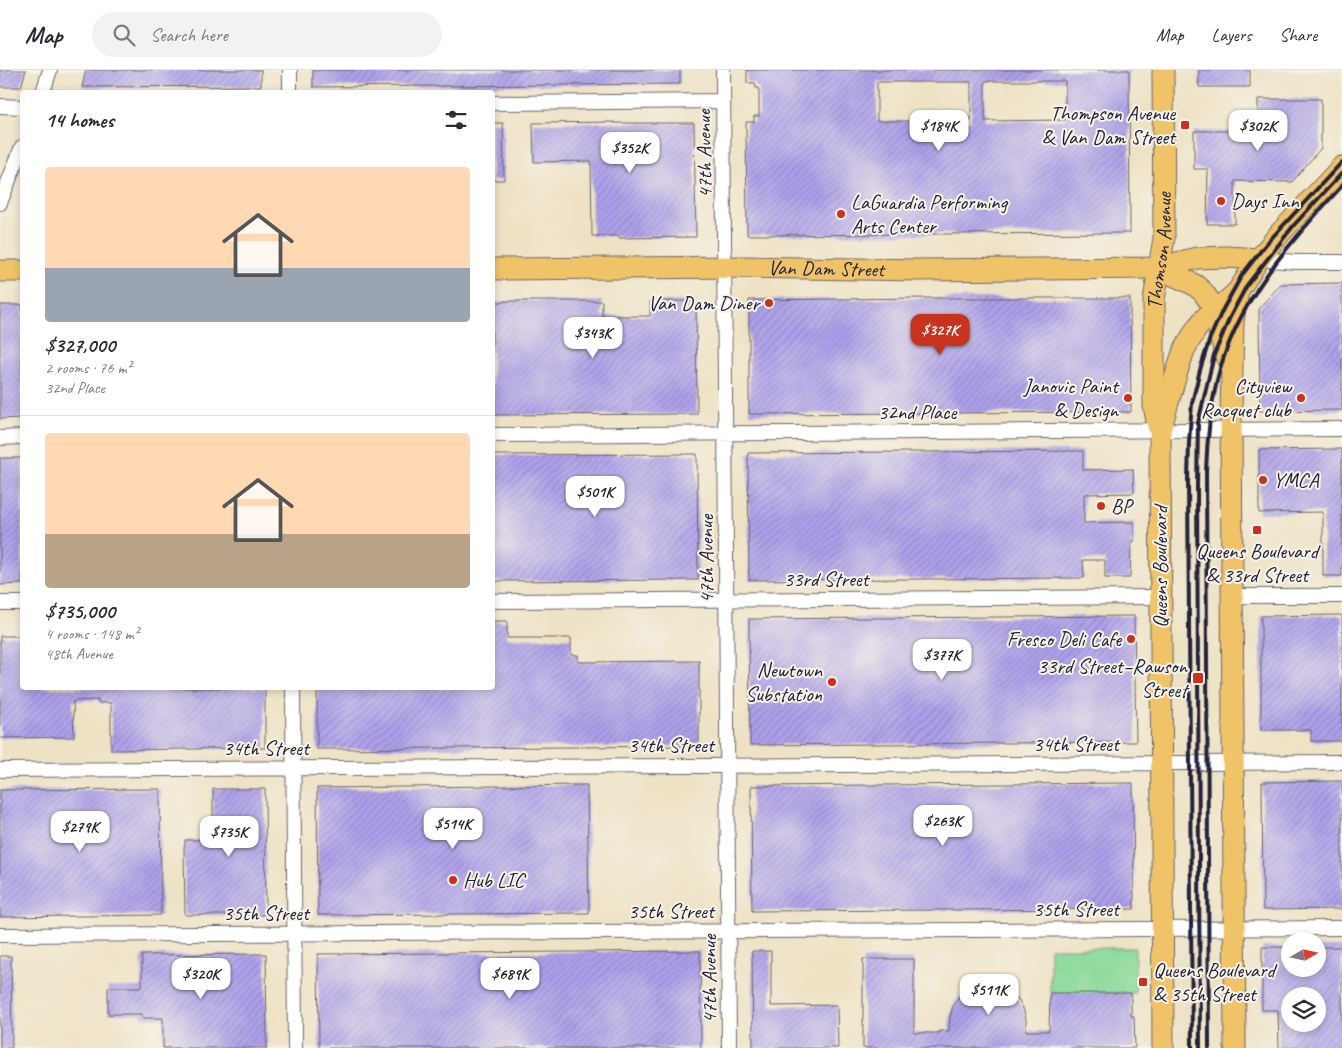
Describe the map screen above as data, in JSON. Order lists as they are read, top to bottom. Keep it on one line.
{"streets":{"main road":["Thomson Avenue","Van Dam Street","Queens Boulevard"],"street":["47th Avenue","32nd Place","33rd Street","34th Street","35th Street"]},"crossings":[["47th Avenue","Van Dam Street"],["47th Avenue","32nd Place"],["47th Avenue","33rd Street"],["47th Avenue","34th Street"],["47th Avenue","35th Street"],["Thomson Avenue","Van Dam Street"],["Thomson Avenue","32nd Place"],["Thomson Avenue","Queens Boulevard"],["Van Dam Street","Queens Boulevard"],["32nd Place","Queens Boulevard"],["Queens Boulevard","33rd Street"],["Queens Boulevard","34th Street"],["Queens Boulevard","35th Street"]],"places":{"transit":["Thompson Avenue & Van Dam Street","Queens Boulevard & 33rd Street","33rd Street–Rawson Street","Queens Boulevard & 35th Street"],"other":["Days Inn","LaGuardia Performing Arts Center","Van Dam Diner","Janovic Paint & Design","Cityview Racquet club","YMCA","BP","Fresco Deli Cafe","Newtown Substation","Hub LIC"]},"north":"right","page":{"header":"Map","search":"Search here","nav":["Map","Layers","Share"],"heading":"14 homes","price":["$184K","$302K","$352K","$327K","$343K","$501K","$377K","$263K","$514K","$279K","$735K","$320K","$689K","$511K"],"list":[{"name":"$327,000","note":"2 rooms · 76 m² · 32nd Place"},{"name":"$735,000","note":"4 rooms · 148 m² · 48th Avenue"}]}}
